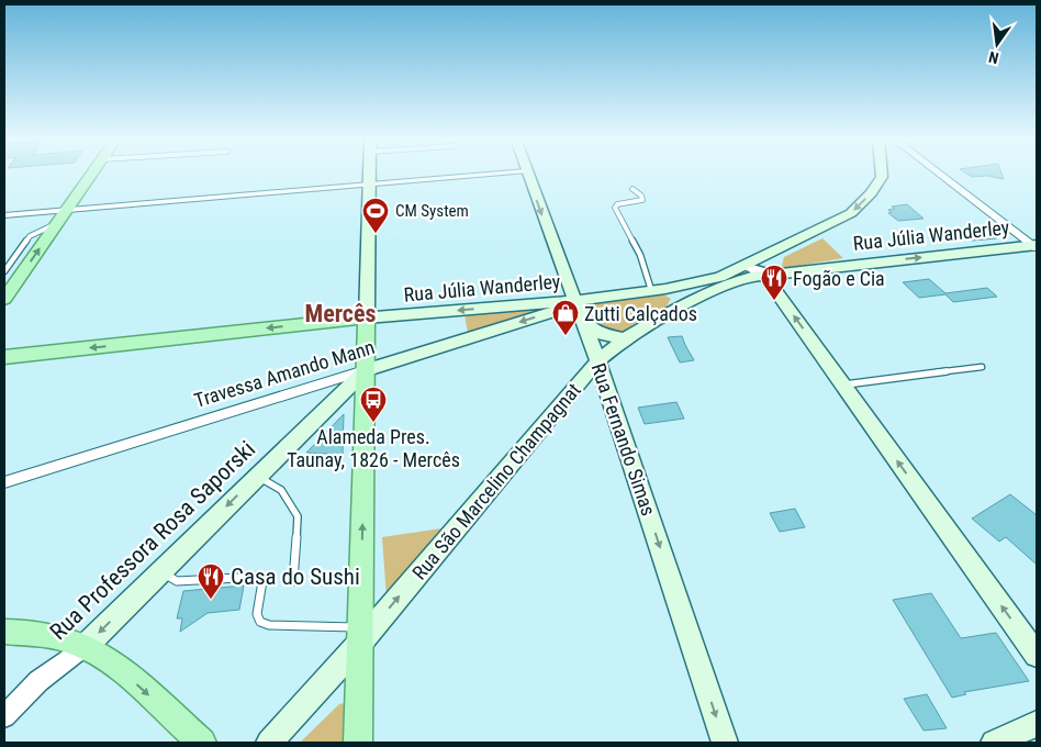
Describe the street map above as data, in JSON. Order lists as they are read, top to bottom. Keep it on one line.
{"streets":{"main road":["Rua Júlia Wanderley","Travessa Amando Mann","Rua Fernando Simas","Rua São Marcelino Champagnat","Rua Professora Rosa Saporski"]},"crossings":[["Rua Júlia Wanderley","Travessa Amando Mann"],["Rua Júlia Wanderley","Rua Fernando Simas"],["Rua Júlia Wanderley","Rua São Marcelino Champagnat"],["Travessa Amando Mann","Rua Fernando Simas"],["Travessa Amando Mann","Rua Professora Rosa Saporski"],["Rua Fernando Simas","Rua São Marcelino Champagnat"]],"one_way":["Travessa Amando Mann","Rua Fernando Simas","Rua São Marcelino Champagnat","Rua Professora Rosa Saporski"],"districts":["Mercês"],"places":{"sports":["CM System"],"restaurant":["Fogão e Cia","Casa do Sushi"],"shop":["Zutti Calçados"],"bus stop":["Alameda Pres. Taunay, 1826 - Mercês"]},"north":"bottom"}
